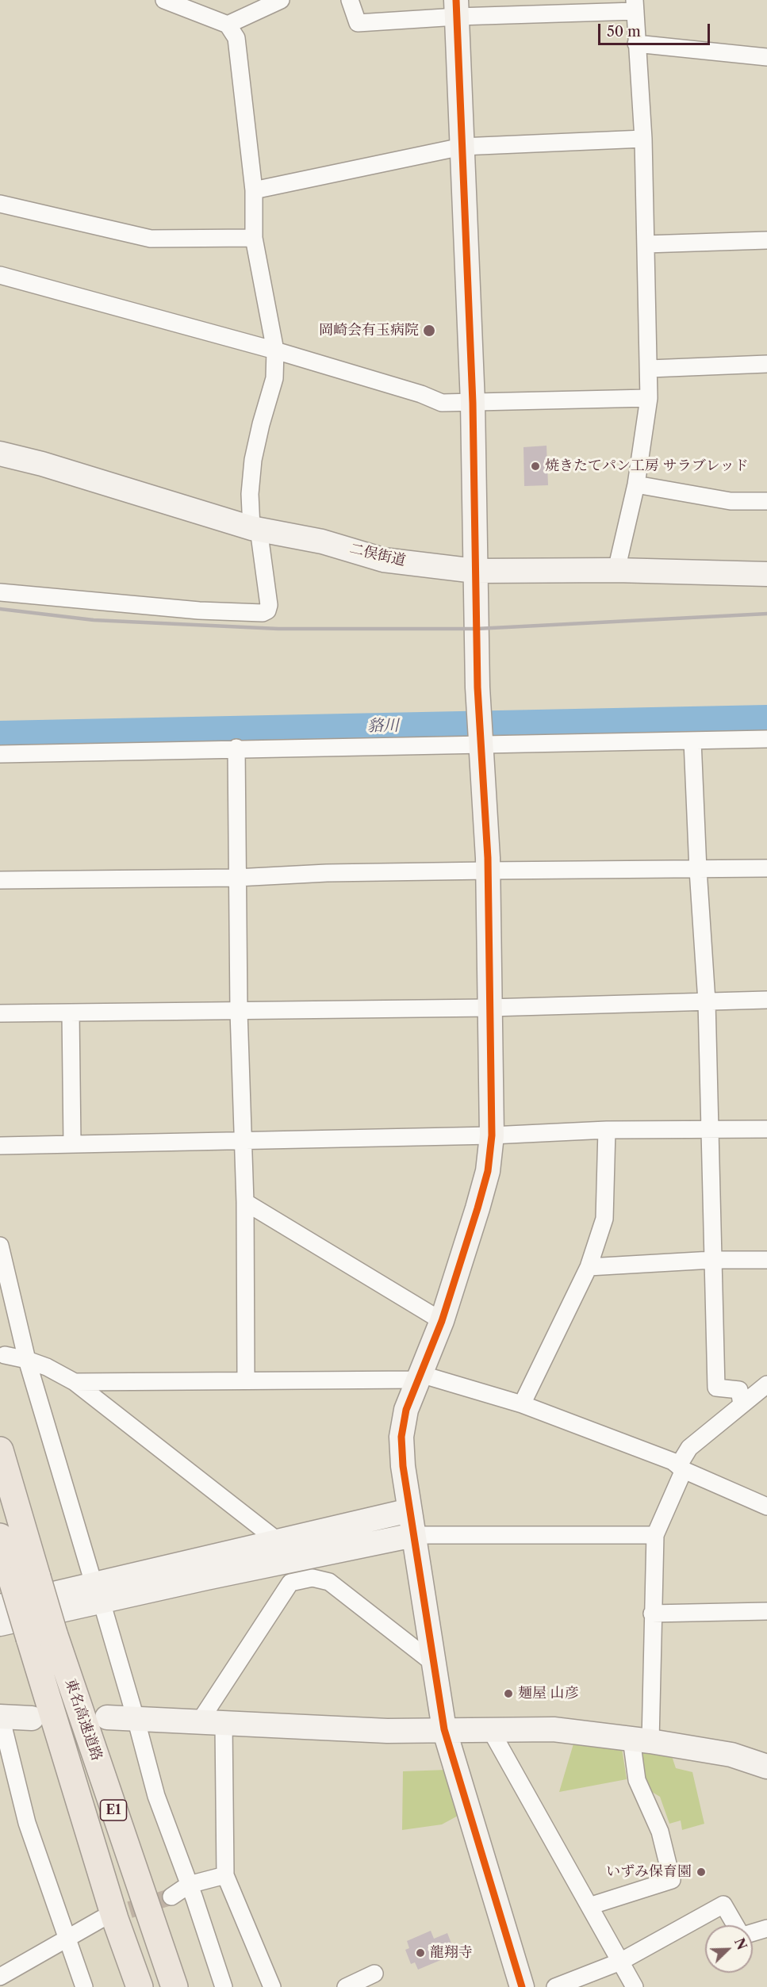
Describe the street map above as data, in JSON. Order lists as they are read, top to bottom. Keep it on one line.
{"streets":{"highway":["東名高速道路","E1"],"street":["二俣街道"]},"water":["貉川"],"places":["岡崎会有玉病院","焼きたてパン工房 サラブレッド","麺屋 山彦","いずみ保育園","龍翔寺"],"scale_bar":"50 m","north":"top right"}
